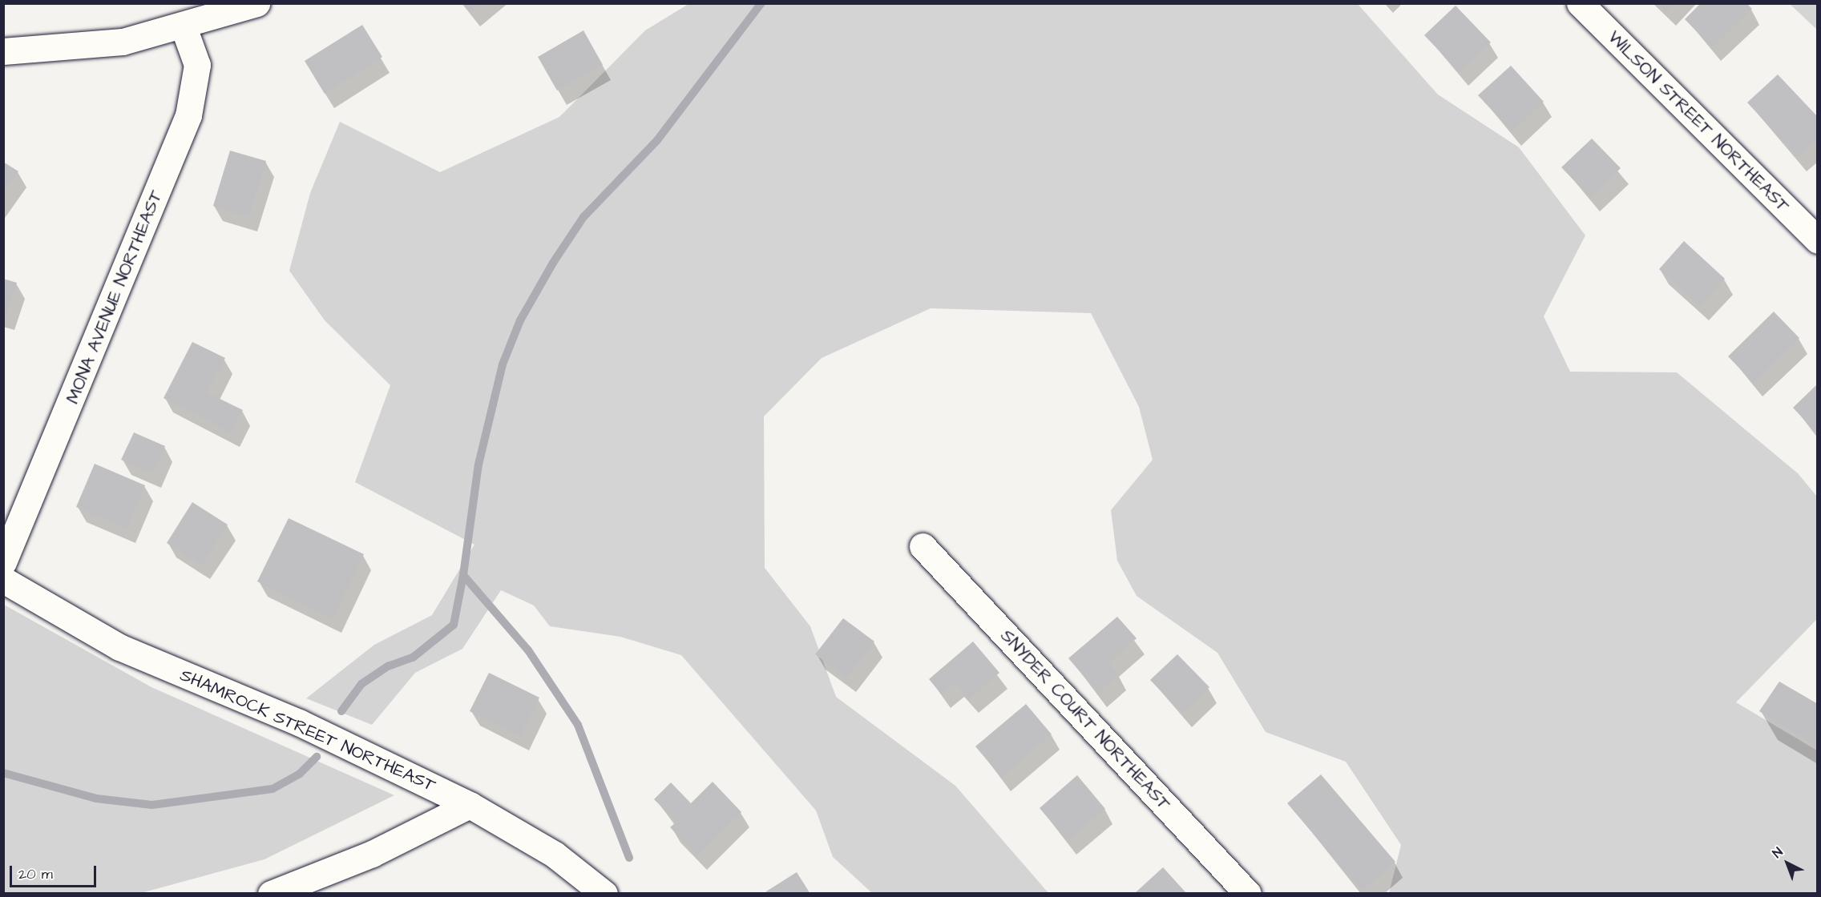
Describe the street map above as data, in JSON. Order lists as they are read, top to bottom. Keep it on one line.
{"streets":{"street":["WILSON STREET NORTHEAST","MONA AVENUE NORTHEAST","SNYDER COURT NORTHEAST","SHAMROCK STREET NORTHEAST"]},"scale_bar":"20 m","north":"top left"}
